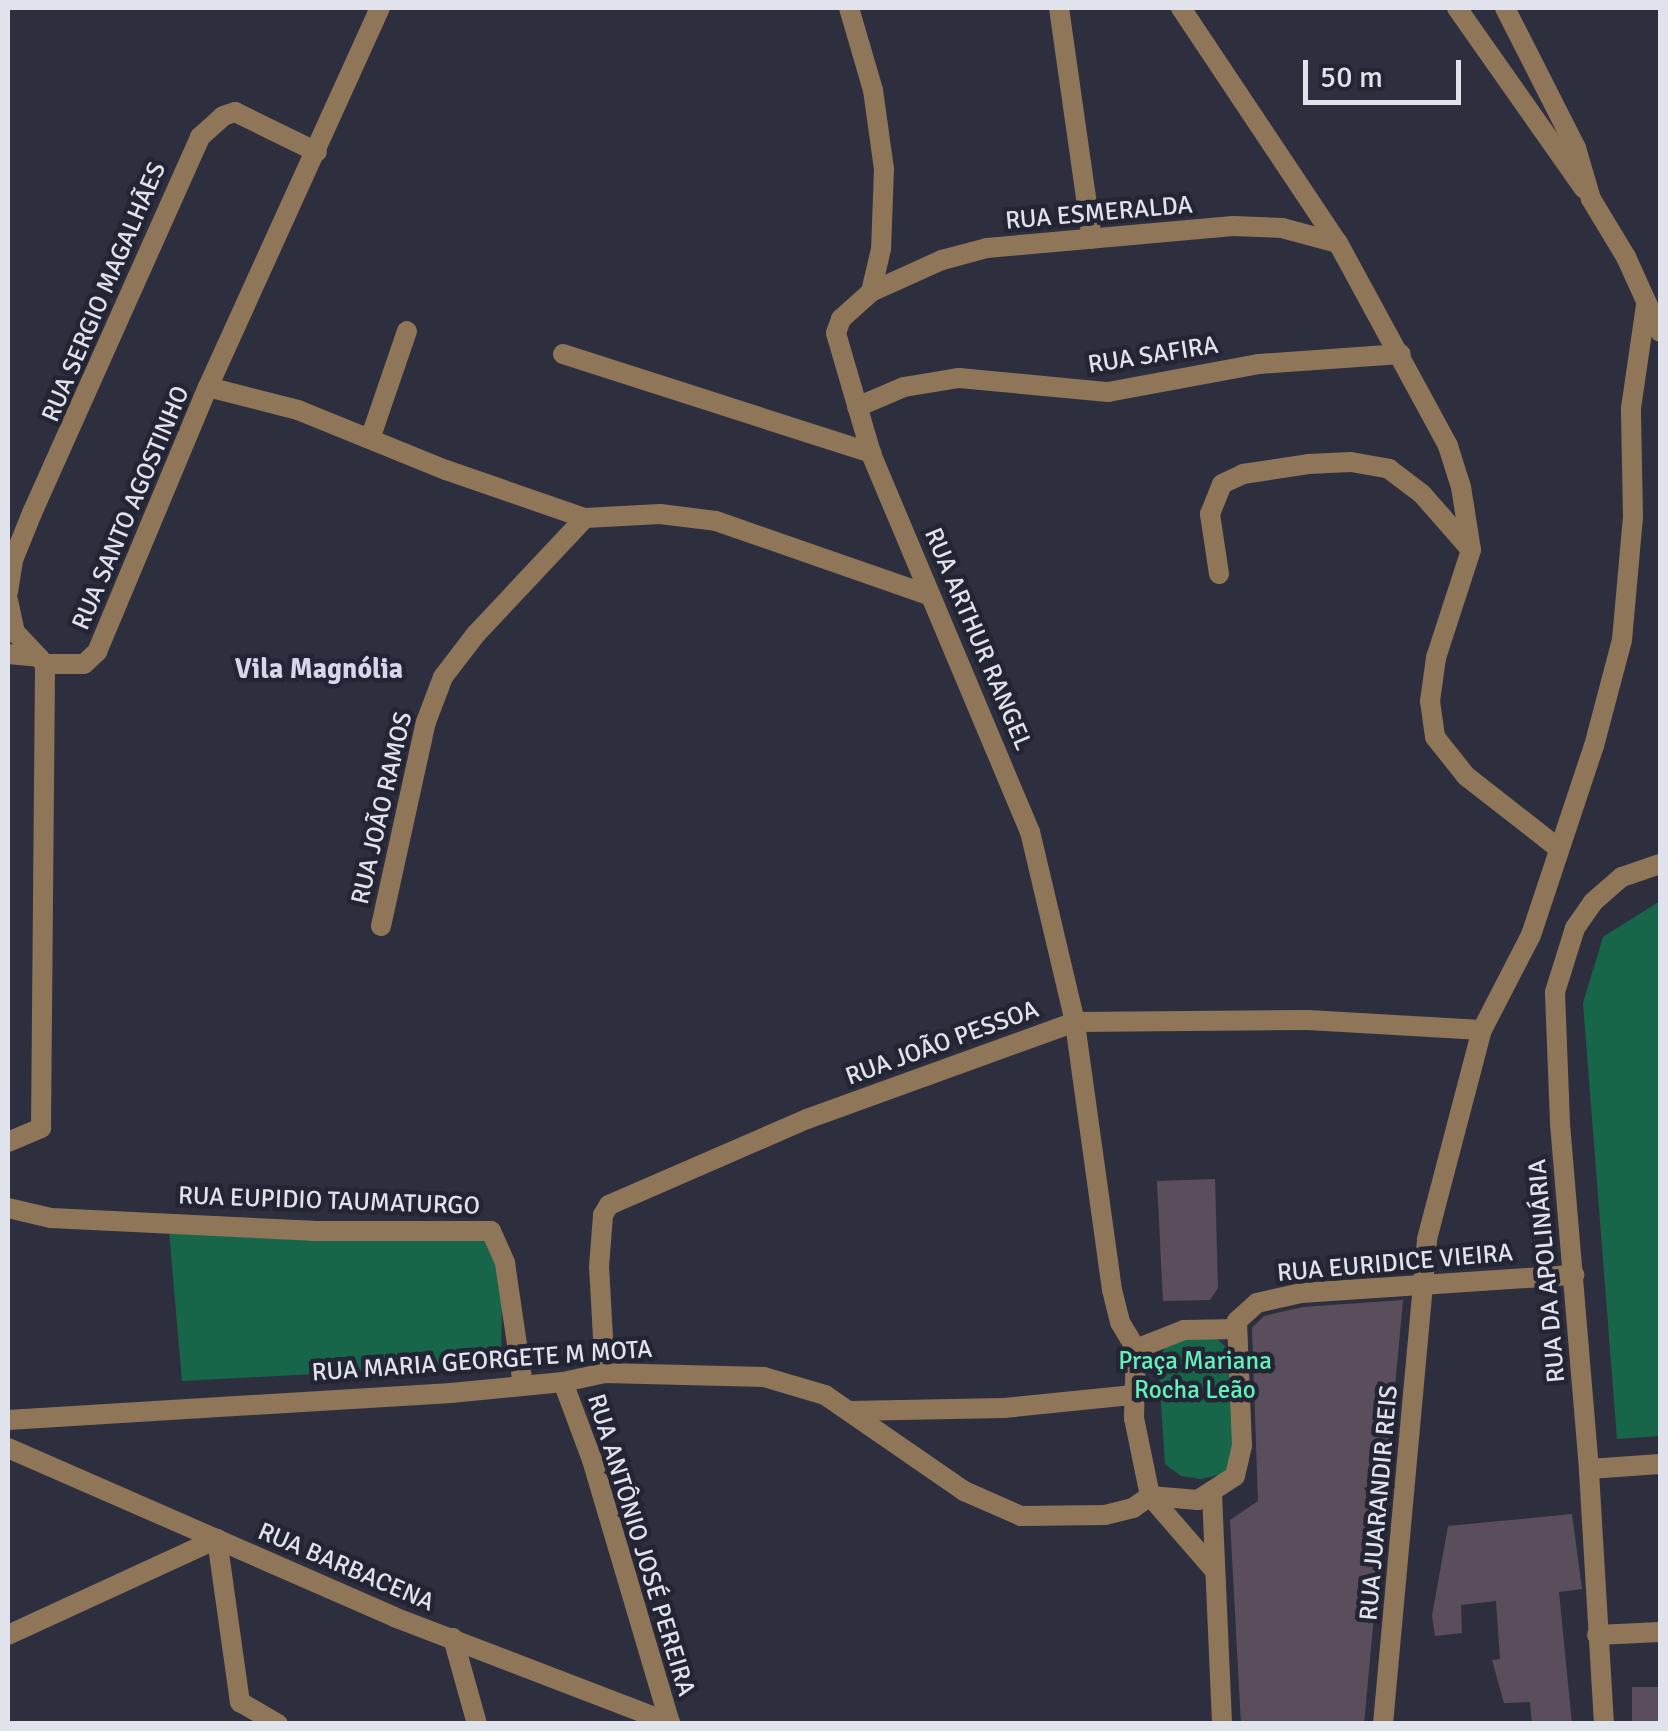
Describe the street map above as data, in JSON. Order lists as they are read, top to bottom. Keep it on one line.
{"streets":{"street":["RUA ESMERALDA","RUA SERGIO MAGALHÃES","RUA SAFIRA","RUA SANTO AGOSTINHO","RUA ARTHUR RANGEL","RUA JOÃO RAMOS","RUA JOÃO PESSOA","RUA EUPIDIO TAUMATURGO","RUA EURIDICE VIEIRA","RUA DA APOLINÁRIA","RUA MARIA GEORGETE M MOTA","RUA JUARANDIR REIS","RUA ANTÔNIO JOSÉ PEREIRA","RUA BARBACENA"]},"crossings":[["RUA ESMERALDA","RUA ARTHUR RANGEL"],["RUA SERGIO MAGALHÃES","RUA SANTO AGOSTINHO"],["RUA SAFIRA","RUA ARTHUR RANGEL"],["RUA ARTHUR RANGEL","RUA JOÃO PESSOA"],["RUA JOÃO PESSOA","RUA MARIA GEORGETE M MOTA"],["RUA JOÃO PESSOA","RUA JUARANDIR REIS"],["RUA EUPIDIO TAUMATURGO","RUA MARIA GEORGETE M MOTA"],["RUA EURIDICE VIEIRA","RUA DA APOLINÁRIA"],["RUA EURIDICE VIEIRA","RUA JUARANDIR REIS"],["RUA MARIA GEORGETE M MOTA","RUA ANTÔNIO JOSÉ PEREIRA"],["RUA ANTÔNIO JOSÉ PEREIRA","RUA BARBACENA"]],"districts":["Vila Magnólia"],"parks":["Praça Mariana Rocha Leão"],"scale_bar":"50 m"}
